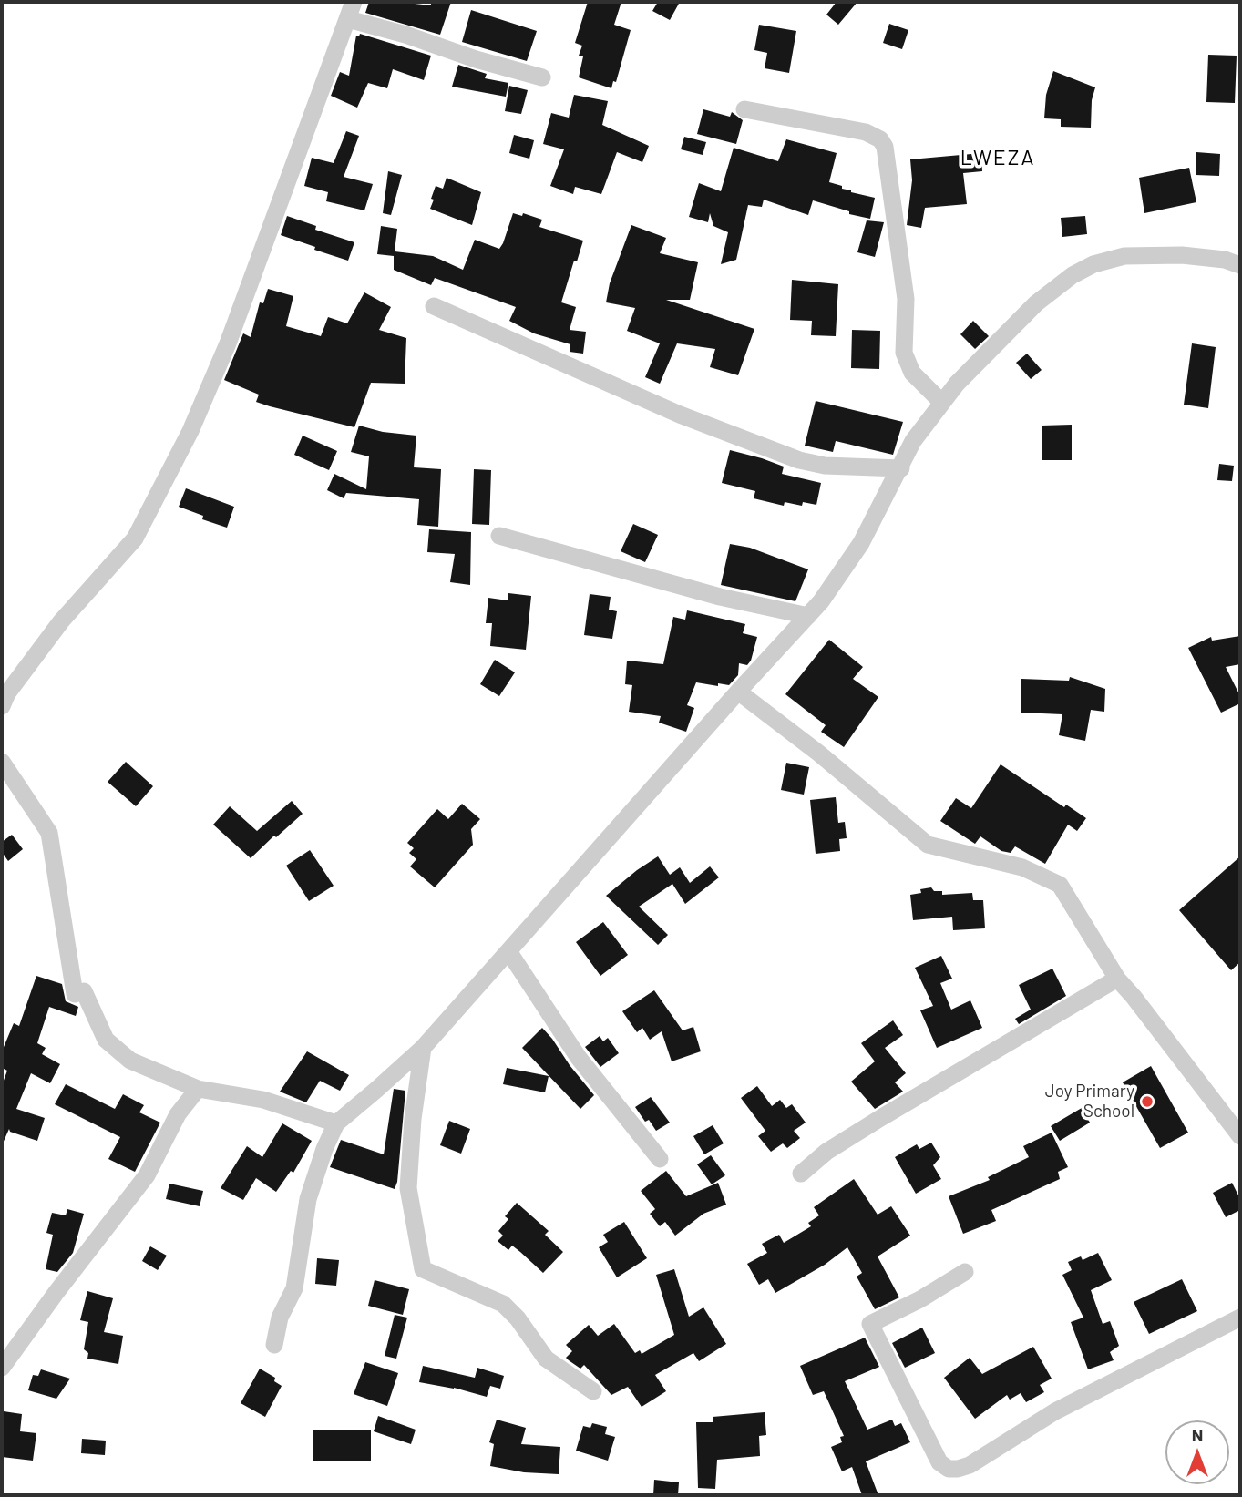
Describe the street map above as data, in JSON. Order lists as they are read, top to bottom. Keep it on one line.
{"districts":["LWEZA"],"places":["Joy Primary School"],"north":"top"}
